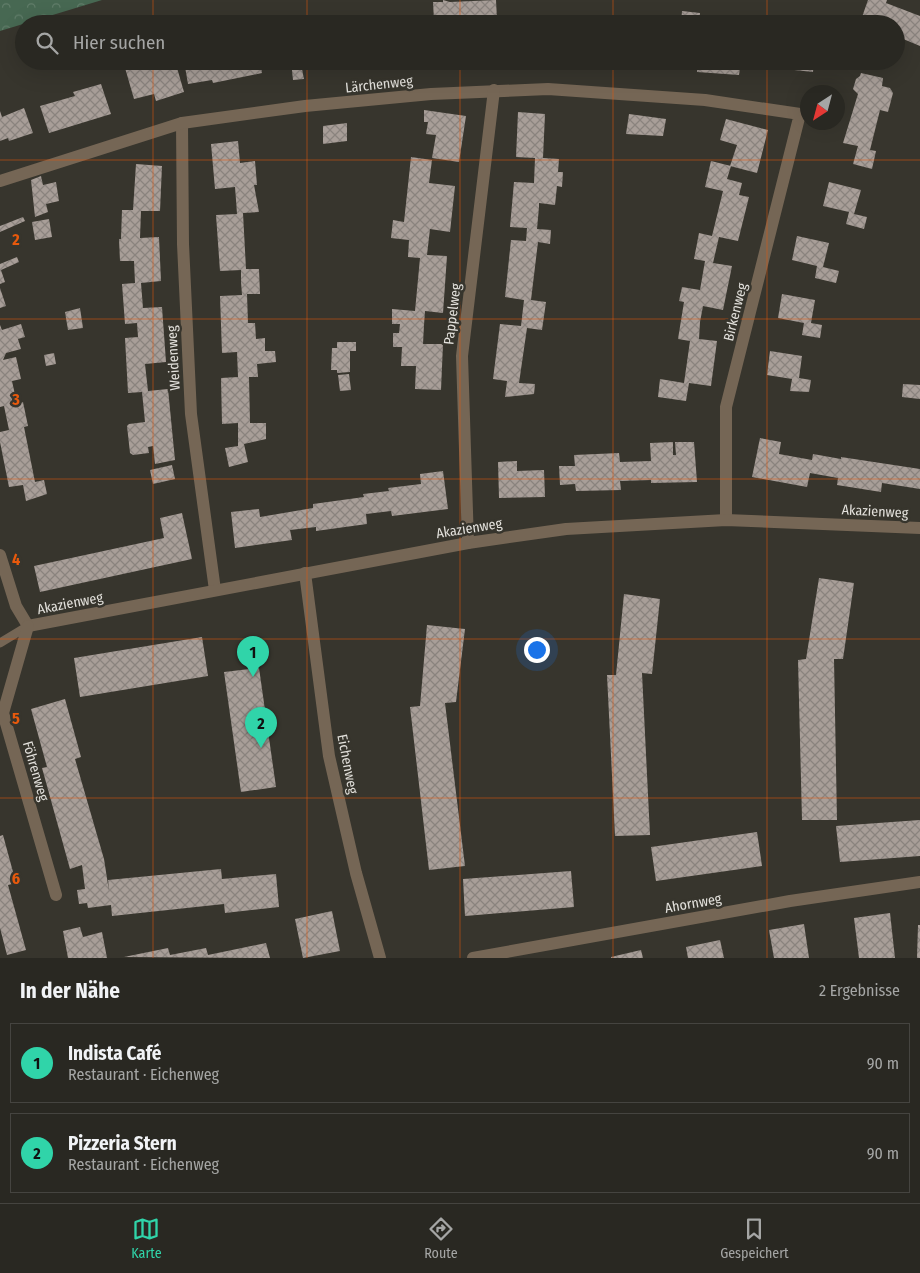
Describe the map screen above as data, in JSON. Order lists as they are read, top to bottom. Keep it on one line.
{"streets":{"street":["Lärchenweg","Birkenweg","Pappelweg","Weidenweg","Akazienweg","Eichenweg","Föhrenweg","Ahornweg"]},"crossings":[["Lärchenweg","Birkenweg"],["Lärchenweg","Pappelweg"],["Lärchenweg","Weidenweg"],["Birkenweg","Akazienweg"],["Pappelweg","Akazienweg"],["Weidenweg","Akazienweg"],["Akazienweg","Eichenweg"],["Akazienweg","Föhrenweg"]],"north":"bottom left","page":{"search":"Hier suchen","pins":["1","2"],"heading":["In der Nähe","2 Ergebnisse"],"list":[{"mark":"1","name":"Indista Café","note":"Restaurant · Eichenweg","value":"90 m"},{"mark":"2","name":"Pizzeria Stern","note":"Restaurant · Eichenweg","value":"90 m"}],"nav":["Karte","Route","Gespeichert"]},"grid":{"rows":["2","3","4","5","6"]}}
